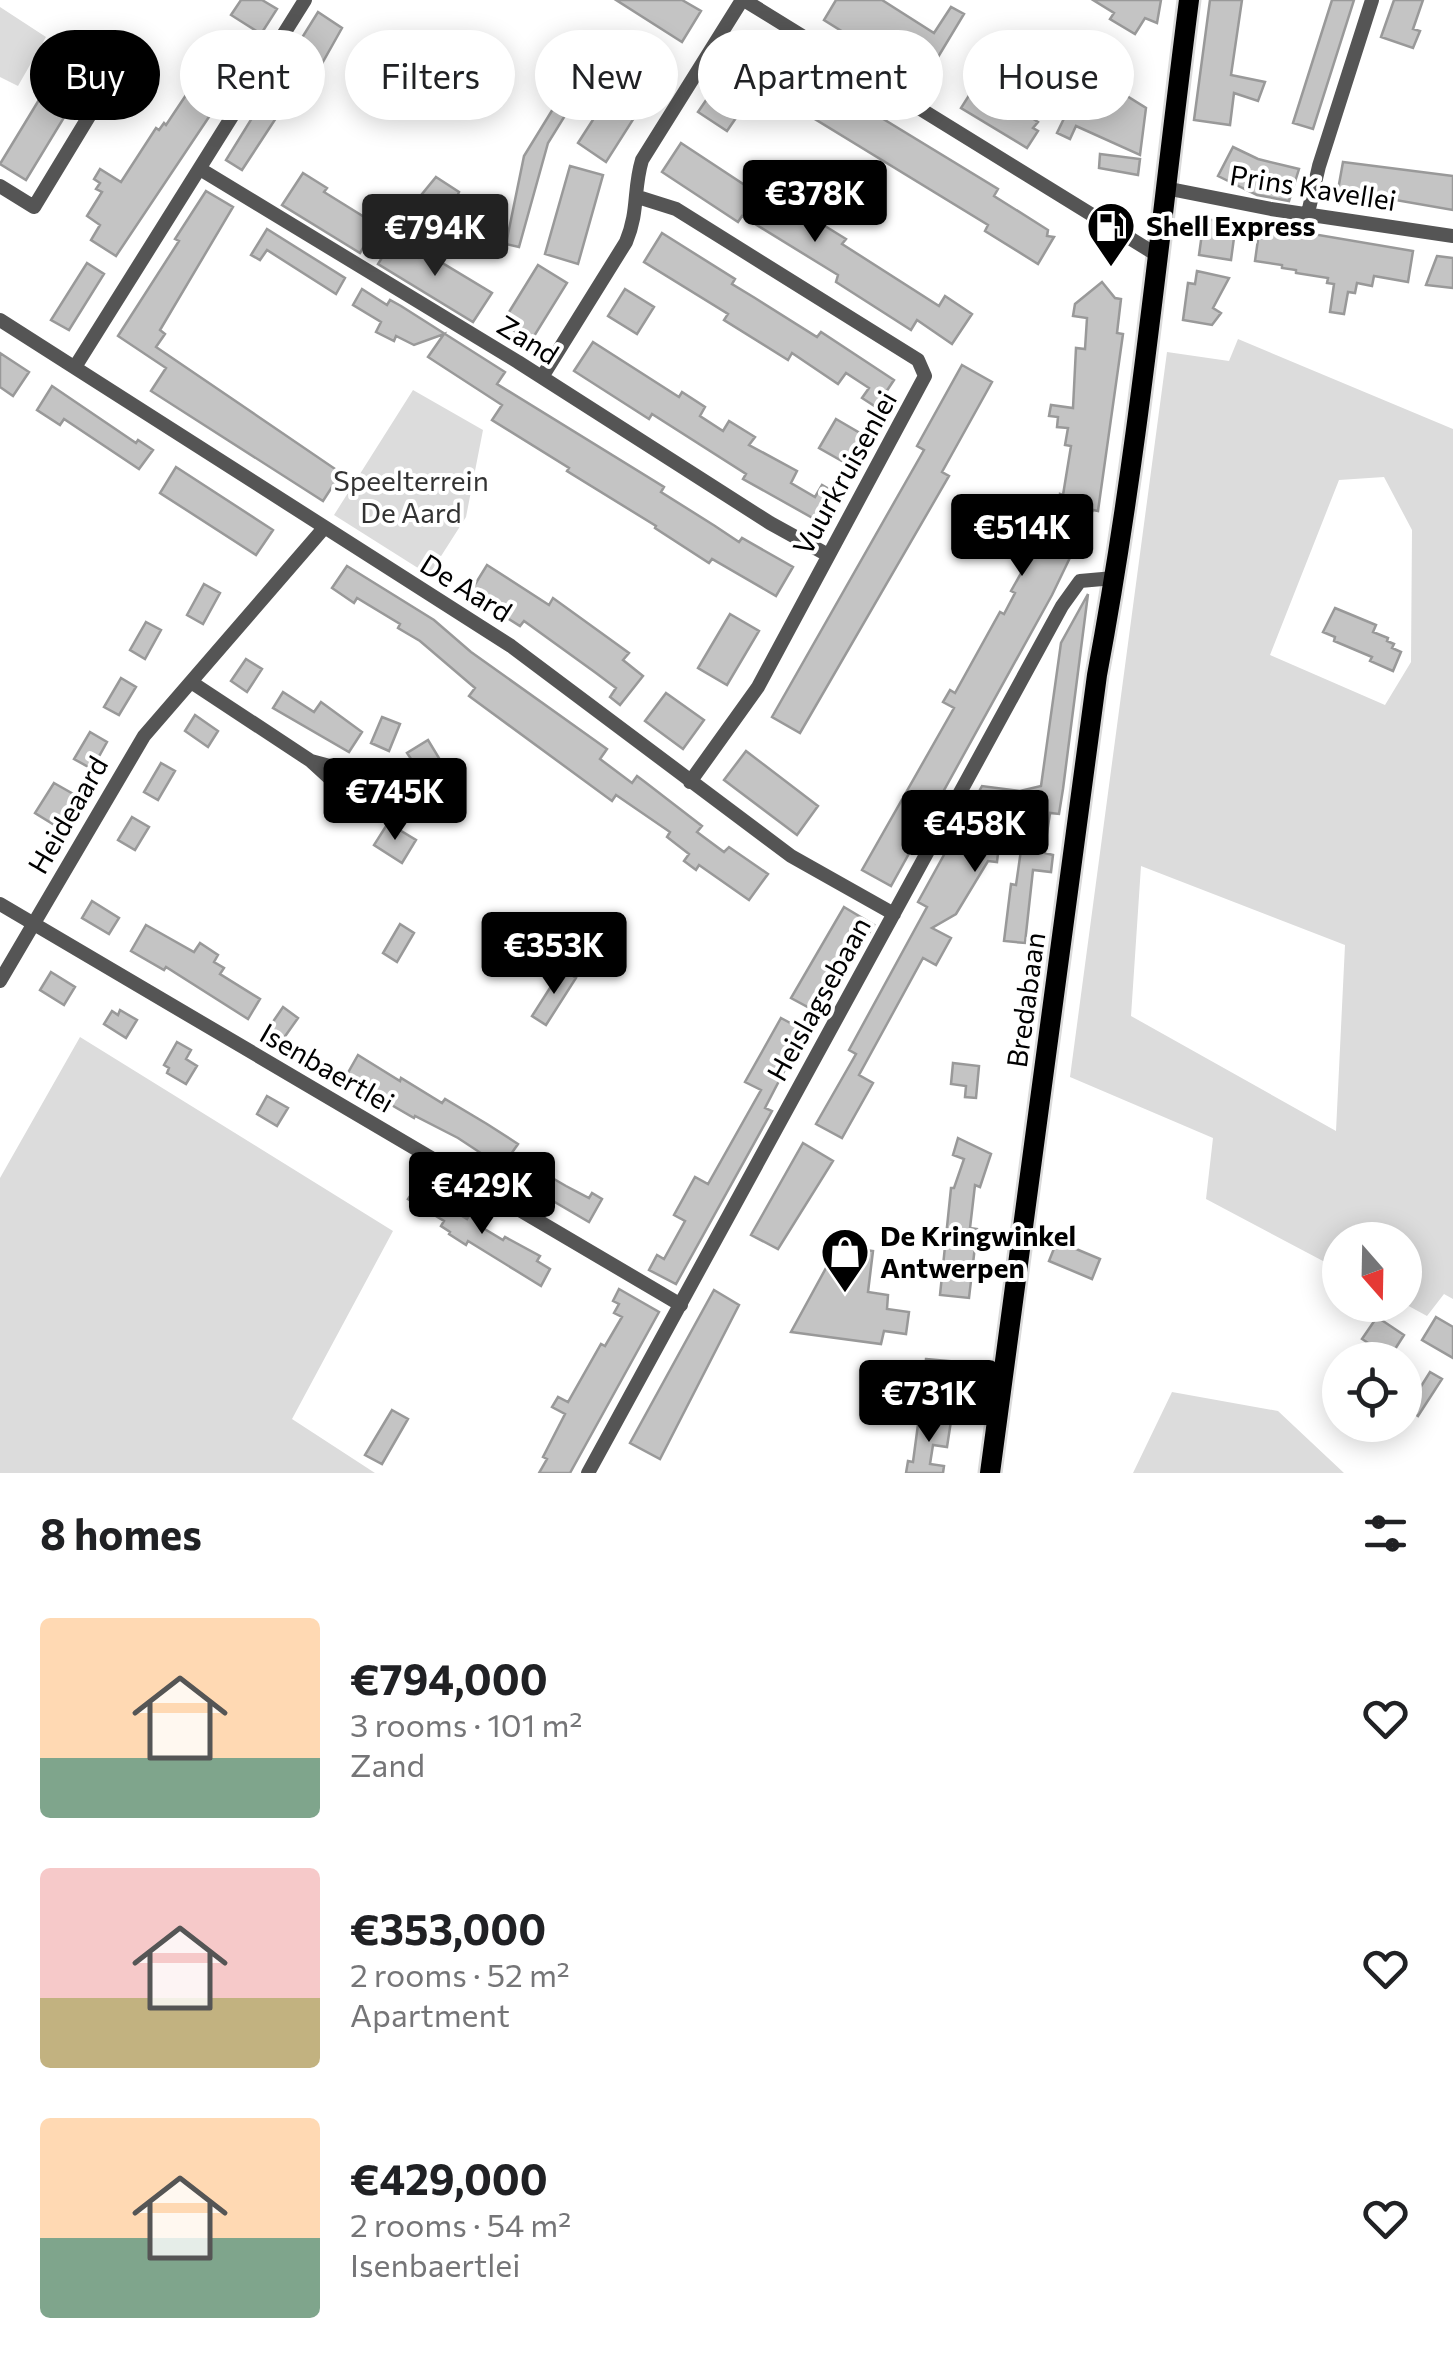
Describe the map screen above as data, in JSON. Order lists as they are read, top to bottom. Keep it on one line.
{"streets":{"main road":["Bredabaan"],"street":["Prins Kavellei","Zand","Vuurkruisenlei","De Aard","Heideaard","Heislagsebaan","Isenbaertlei"]},"crossings":[["Prins Kavellei","Bredabaan"],["Zand","Vuurkruisenlei"],["Vuurkruisenlei","De Aard"],["De Aard","Heideaard"],["De Aard","Heislagsebaan"],["Heideaard","Isenbaertlei"],["Heislagsebaan","Bredabaan"],["Heislagsebaan","Isenbaertlei"]],"parks":["Speelterrein De Aard"],"places":{"fuel station":["Shell Express"],"shop":["De Kringwinkel Antwerpen"]},"north":"bottom","page":{"chip":["Buy","Rent","Filters","New","Apartment","House"],"price":["€378K","€794K","€514K","€745K","€458K","€353K","€429K","€731K"],"heading":"8 homes","list":[{"name":"€794,000","note":"3 rooms · 101 m² · Zand"},{"name":"€353,000","note":"2 rooms · 52 m² · Apartment"},{"name":"€429,000","note":"2 rooms · 54 m² · Isenbaertlei"}]}}
